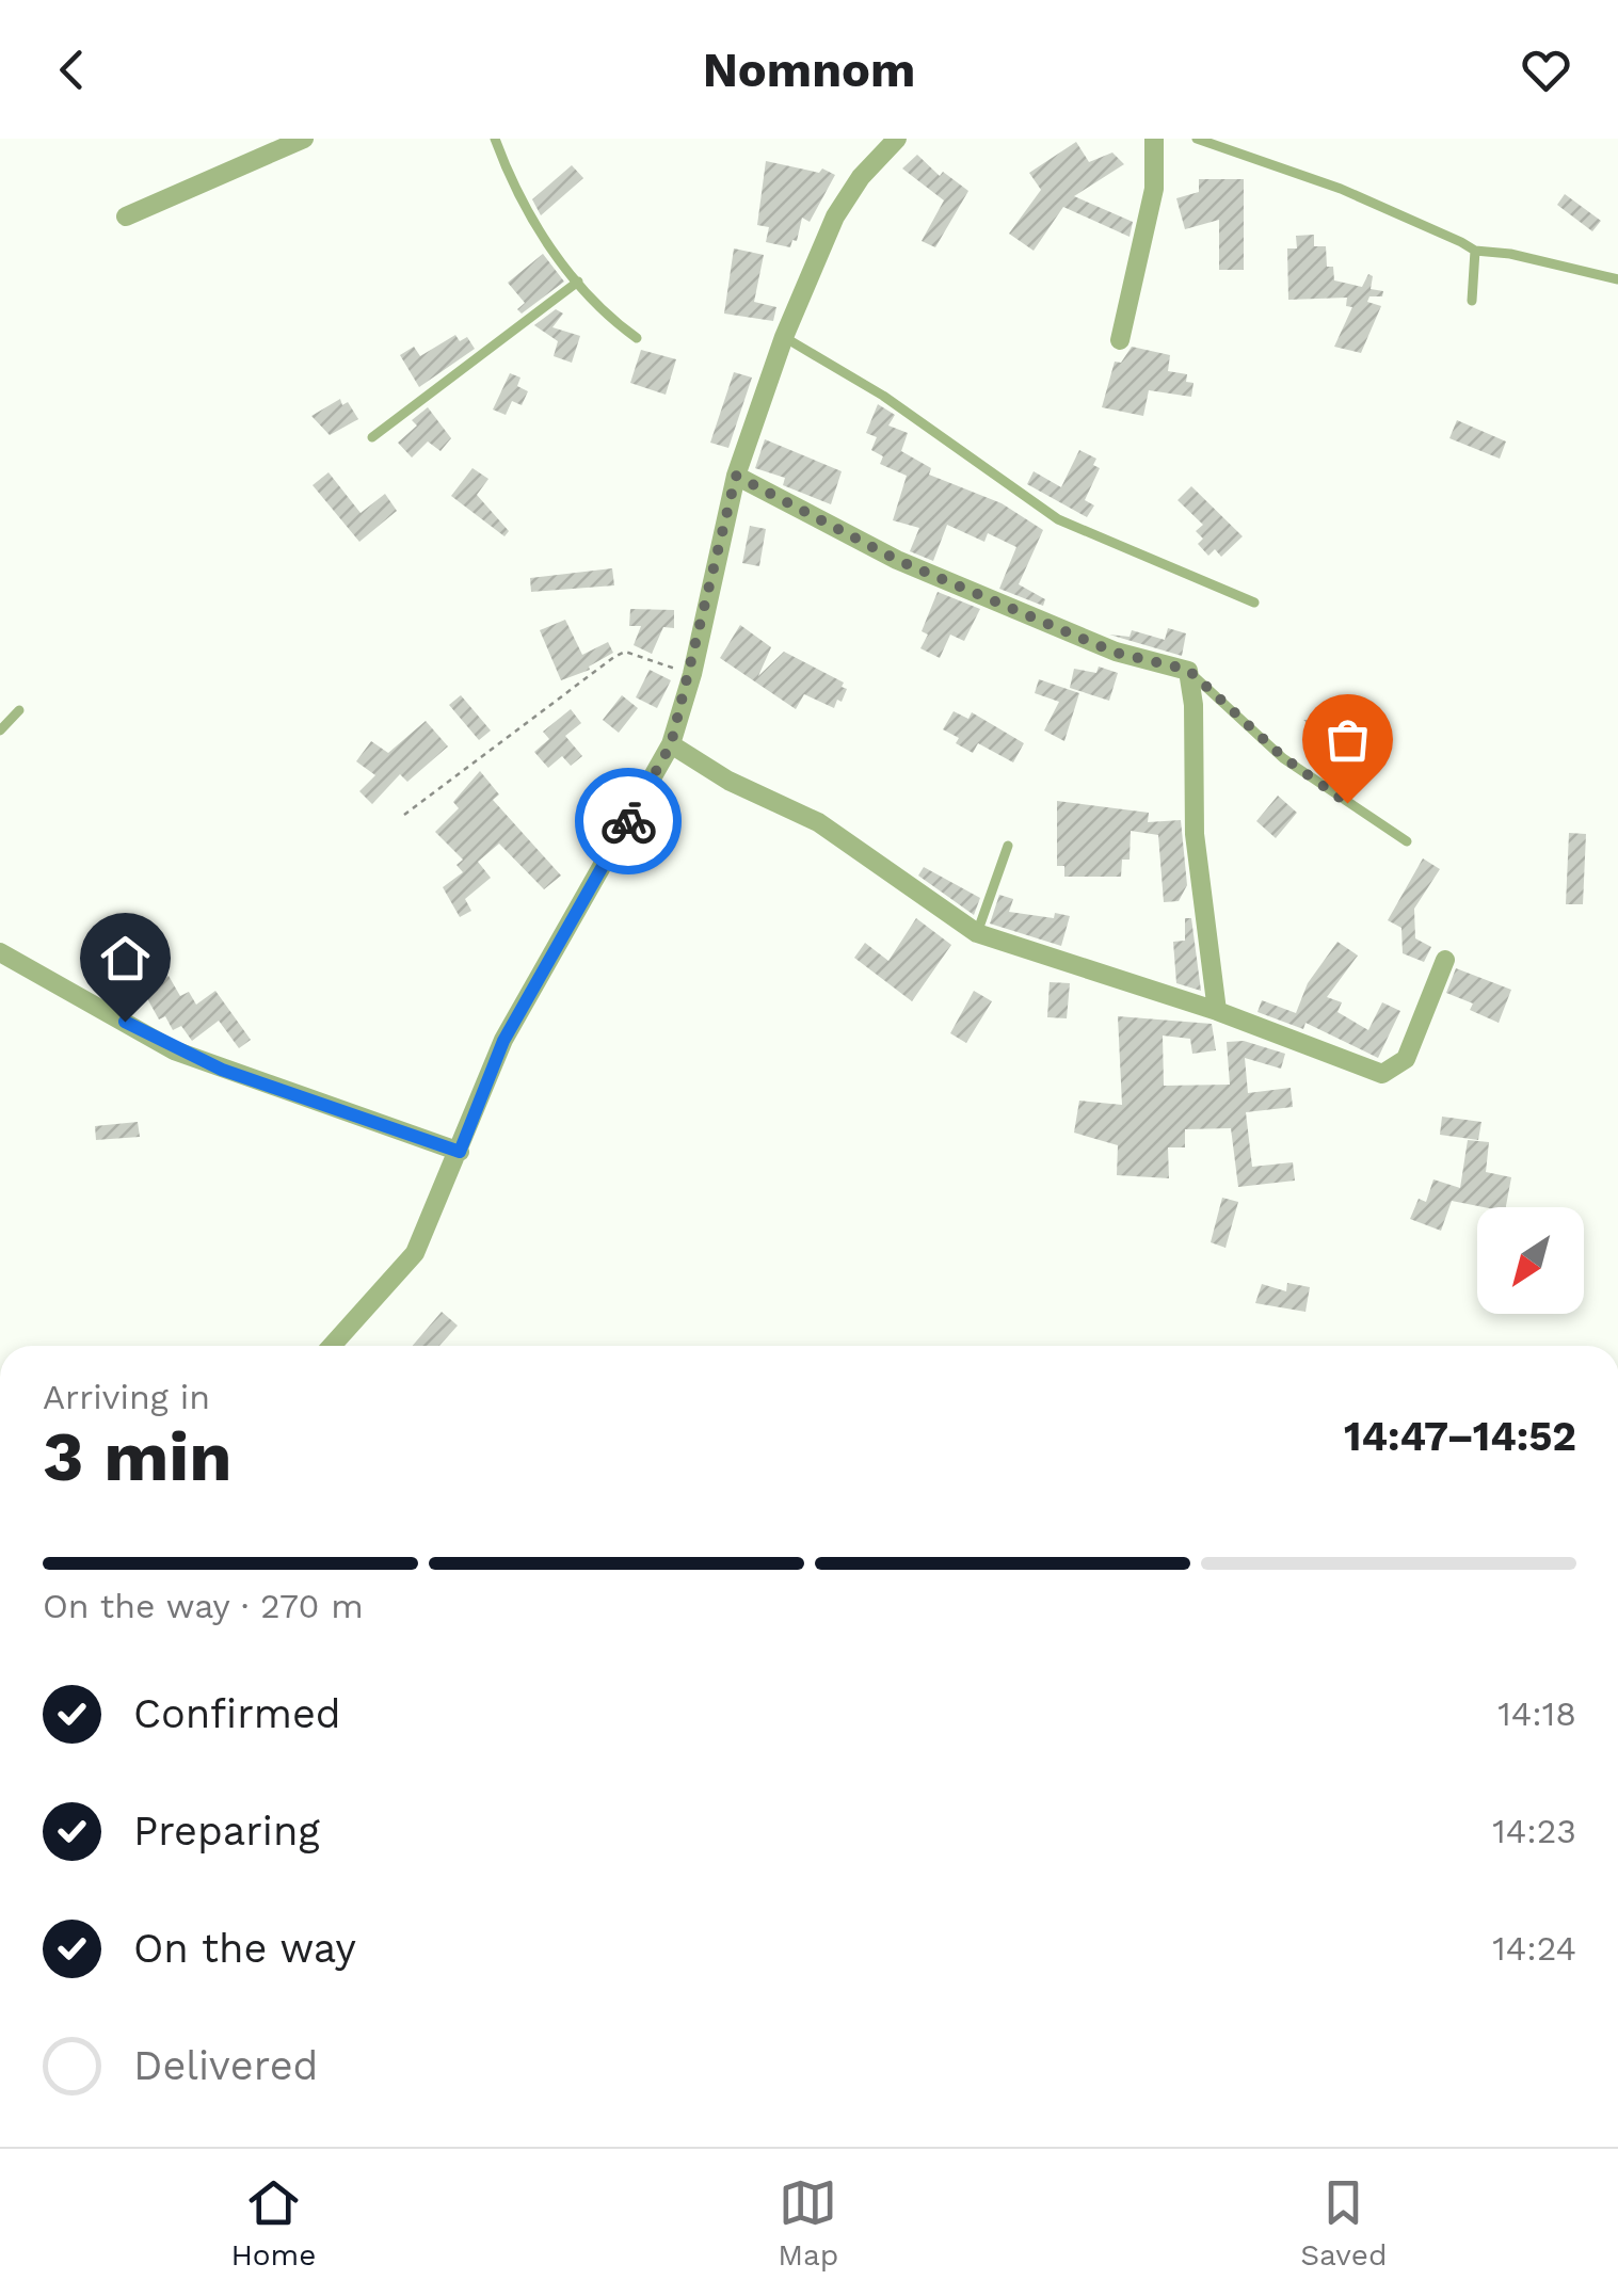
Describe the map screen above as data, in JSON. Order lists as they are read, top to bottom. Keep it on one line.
{"north":"bottom left","page":{"header":"Nomnom","heading":["3 min","Arriving in","14:47–14:52"],"bar":"On the way · 270 m","list":[["Confirmed","14:18"],["Preparing","14:23"],["On the way","14:24"],"Delivered"],"tabs":["Home","Map","Saved"]}}
